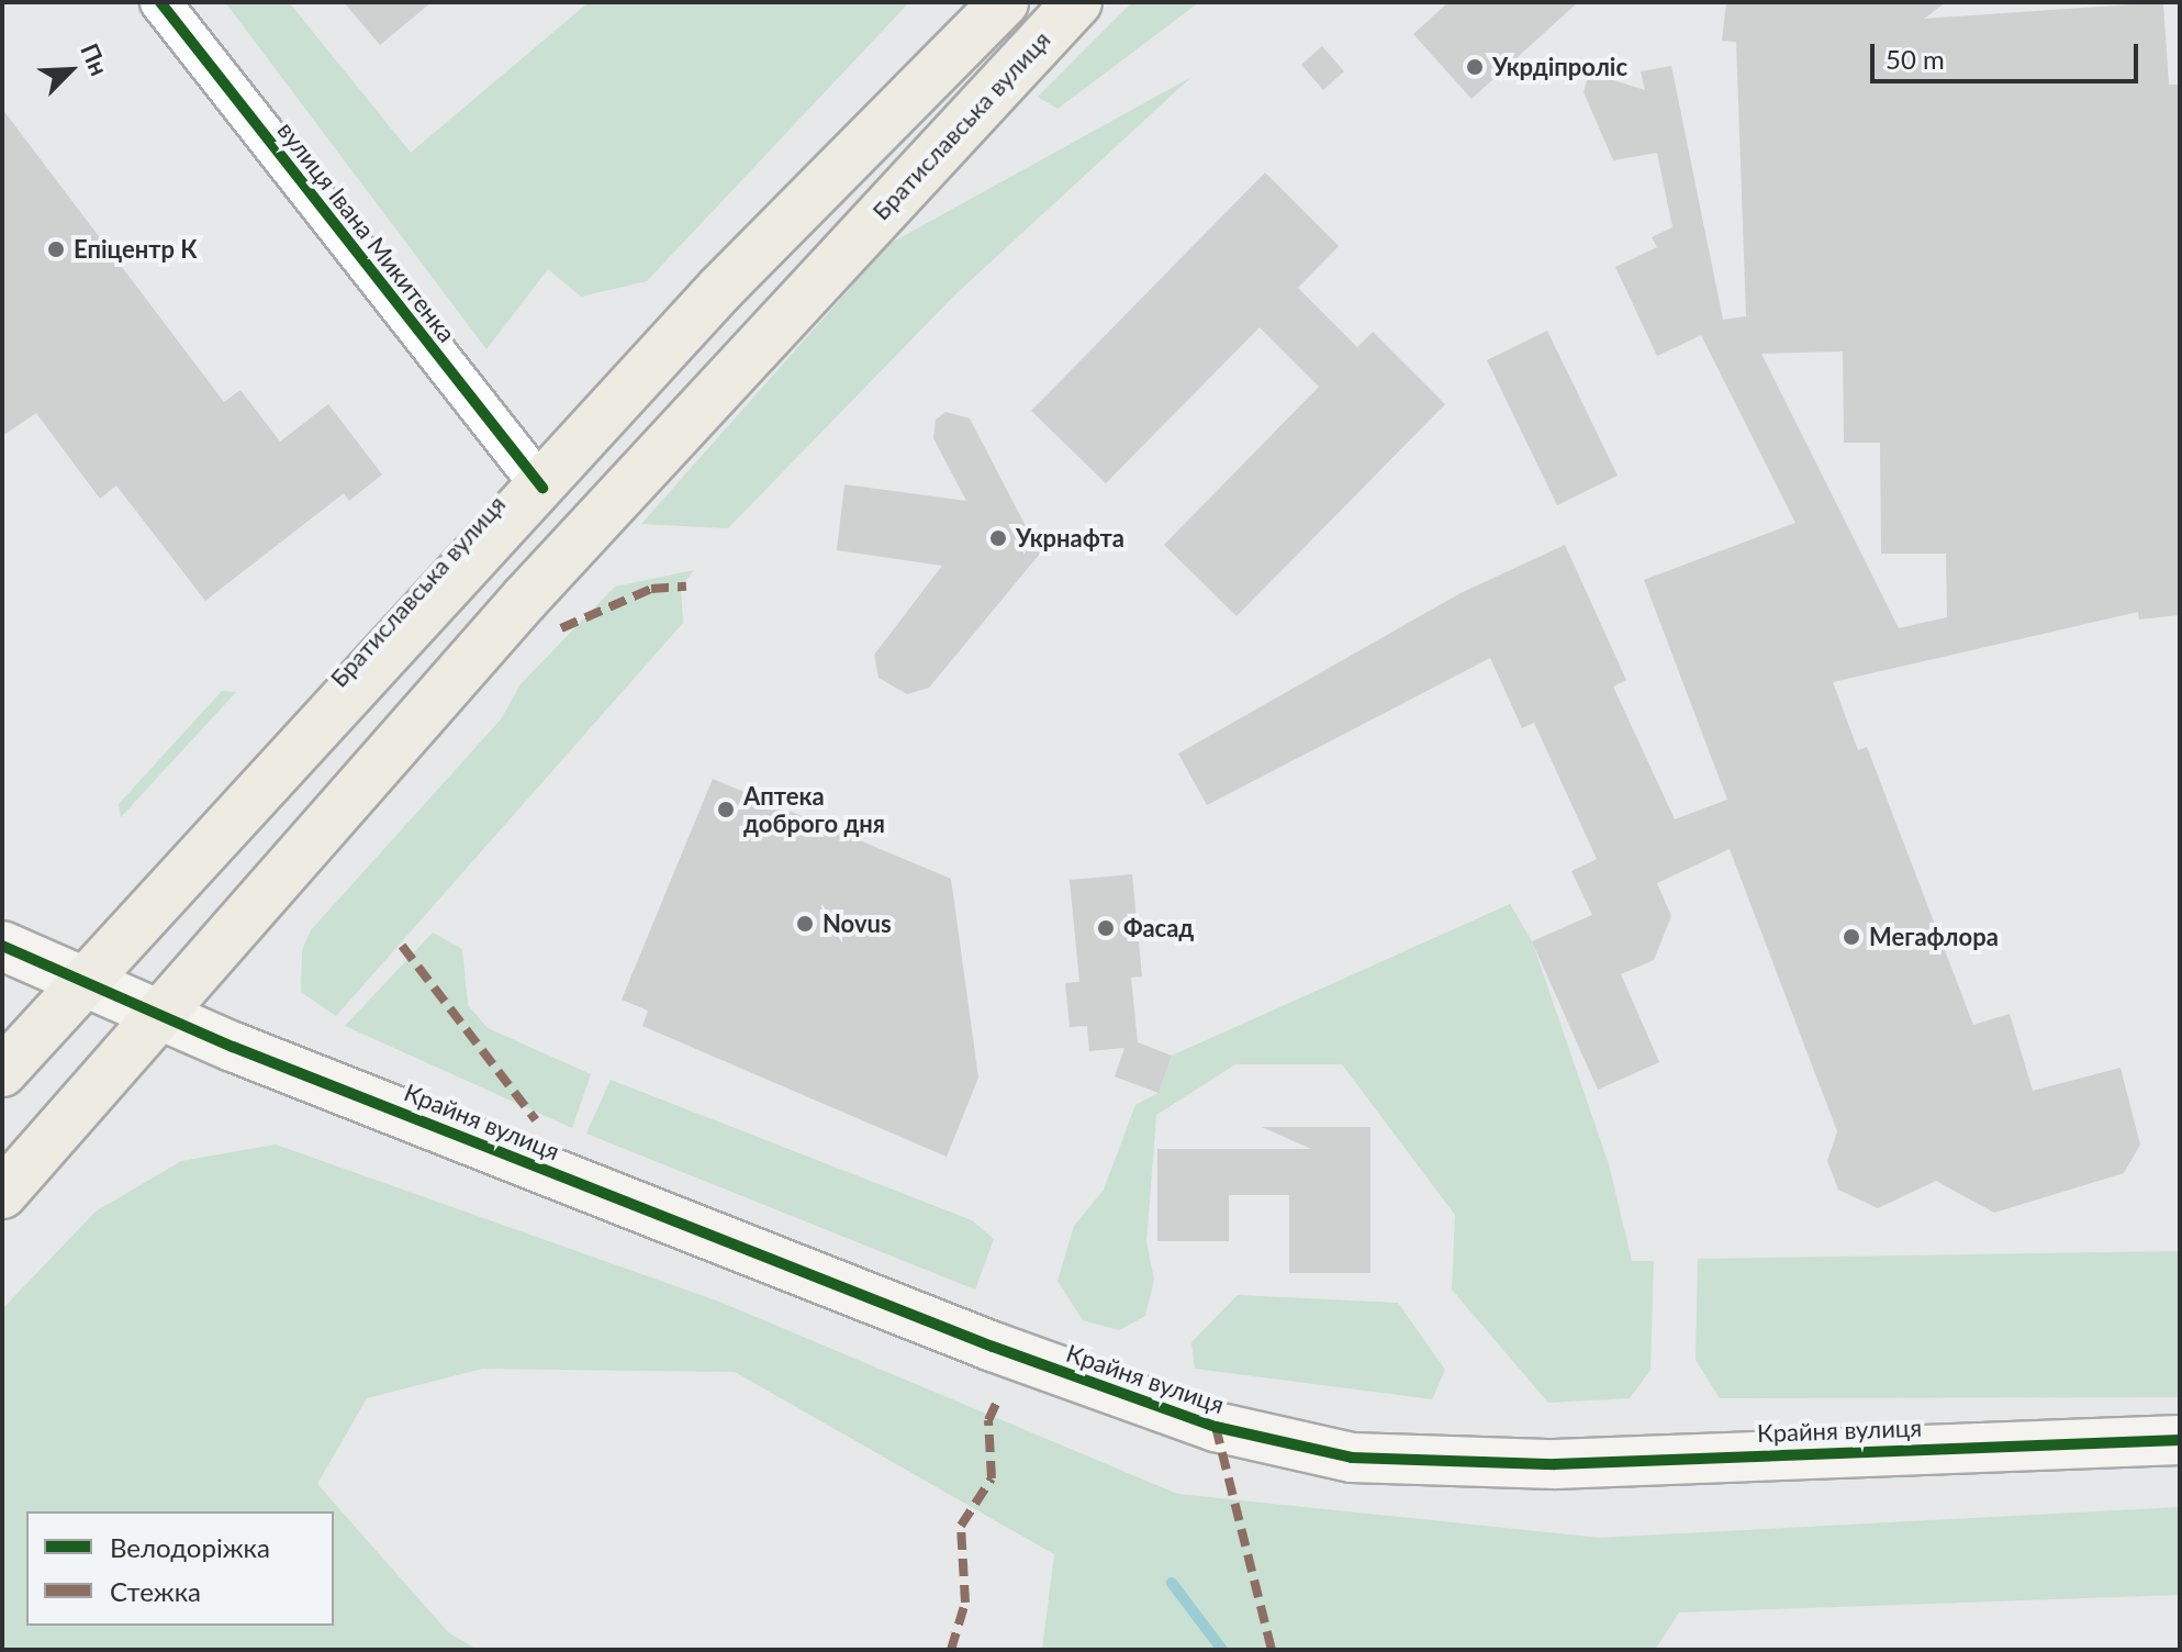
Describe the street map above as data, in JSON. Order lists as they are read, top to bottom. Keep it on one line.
{"streets":{"main road":["Братиславська вулиця"],"street":["вулиця Івана Микитенка","Крайня вулиця"]},"crossings":[["Братиславська вулиця","вулиця Івана Микитенка"],["Братиславська вулиця","Крайня вулиця"]],"places":["Укрдіпроліс","Епіцентр К","Укрнафта","Аптека доброго дня","Novus","Фасад","Мегафлора"],"legend":["Велодоріжка","Стежка"],"scale_bar":"50 m","north":"top right"}
